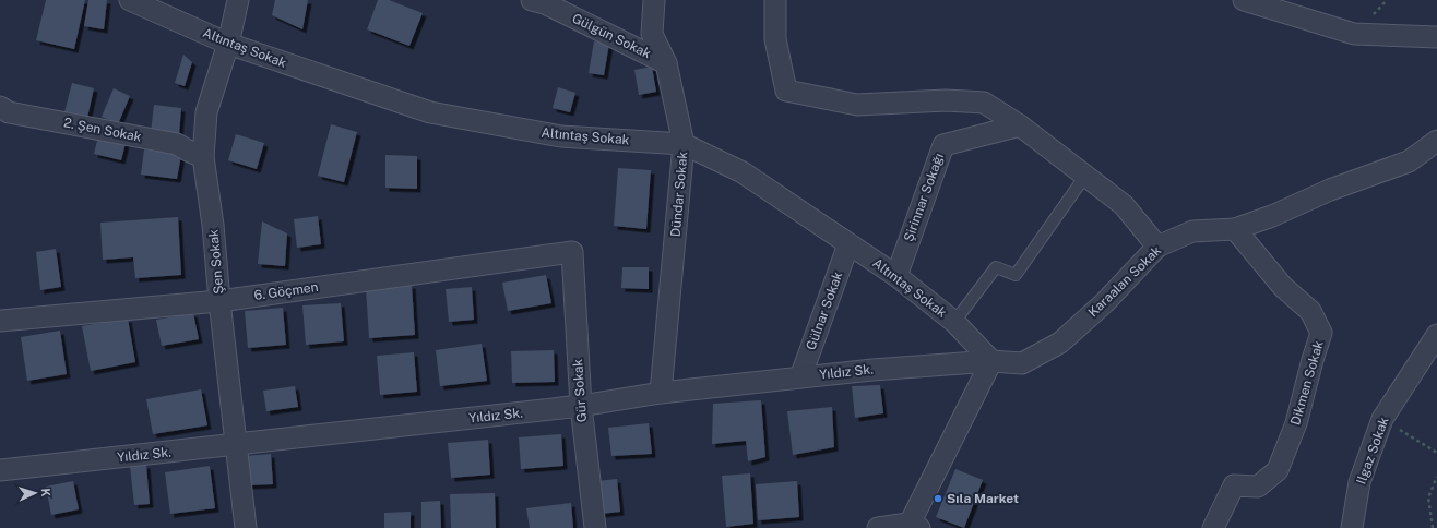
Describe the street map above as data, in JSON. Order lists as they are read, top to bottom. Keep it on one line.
{"streets":{"street":["Gülgün Sokak","Altıntaş Sokak","2. Şen Sokak","Dündar Sokak","Şirinnar Sokağı","Şen Sokak","Karaalan Sokak","6. Göçmen","Gülnar Sokak","Yıldız Sk.","Dikmen Sokak","Gür Sokak","Ilgaz Sokak"]},"crossings":[["Gülgün Sokak","Dündar Sokak"],["Altıntaş Sokak","Dündar Sokak"],["Altıntaş Sokak","Şirinnar Sokağı"],["Altıntaş Sokak","Şen Sokak"],["Altıntaş Sokak","Karaalan Sokak"],["Altıntaş Sokak","Gülnar Sokak"],["Altıntaş Sokak","Yıldız Sk."],["2. Şen Sokak","Şen Sokak"],["Dündar Sokak","Yıldız Sk."],["Şen Sokak","6. Göçmen"],["Şen Sokak","Yıldız Sk."],["Karaalan Sokak","Yıldız Sk."],["Karaalan Sokak","Dikmen Sokak"],["6. Göçmen","Gür Sokak"],["Gülnar Sokak","Yıldız Sk."],["Yıldız Sk.","Gür Sokak"]],"places":["Sıla Market"],"north":"right"}
